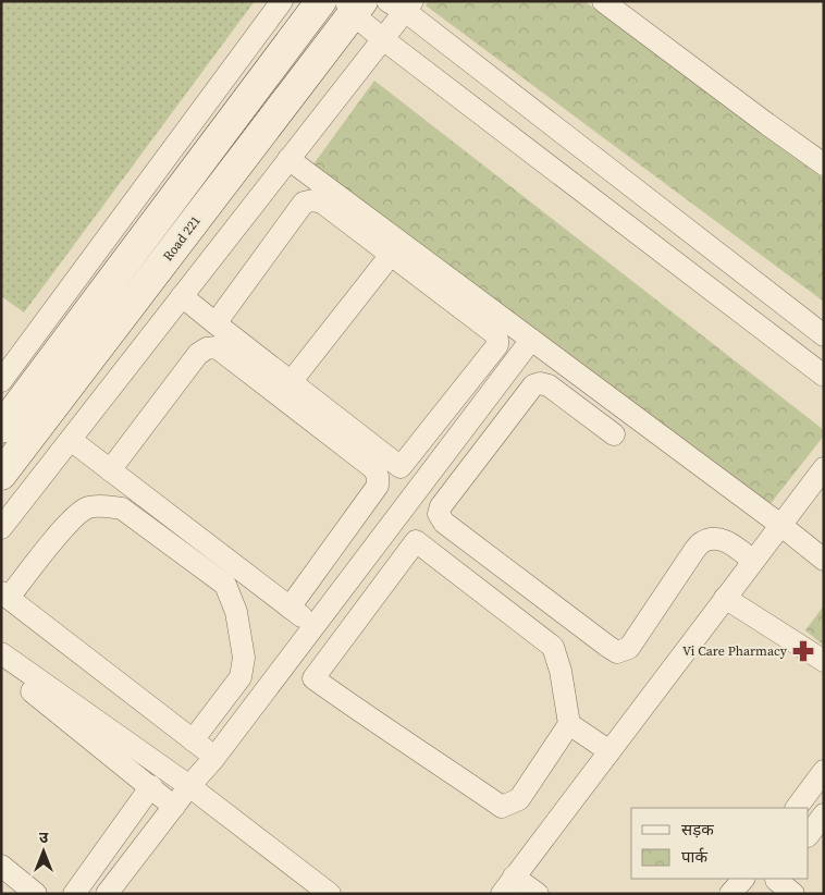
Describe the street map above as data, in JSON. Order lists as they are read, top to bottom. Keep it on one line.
{"streets":{"main road":["Road 221"]},"places":{"pharmacy":["Vi Care Pharmacy"]},"legend":["सड़क","पार्क"],"north":"top"}
